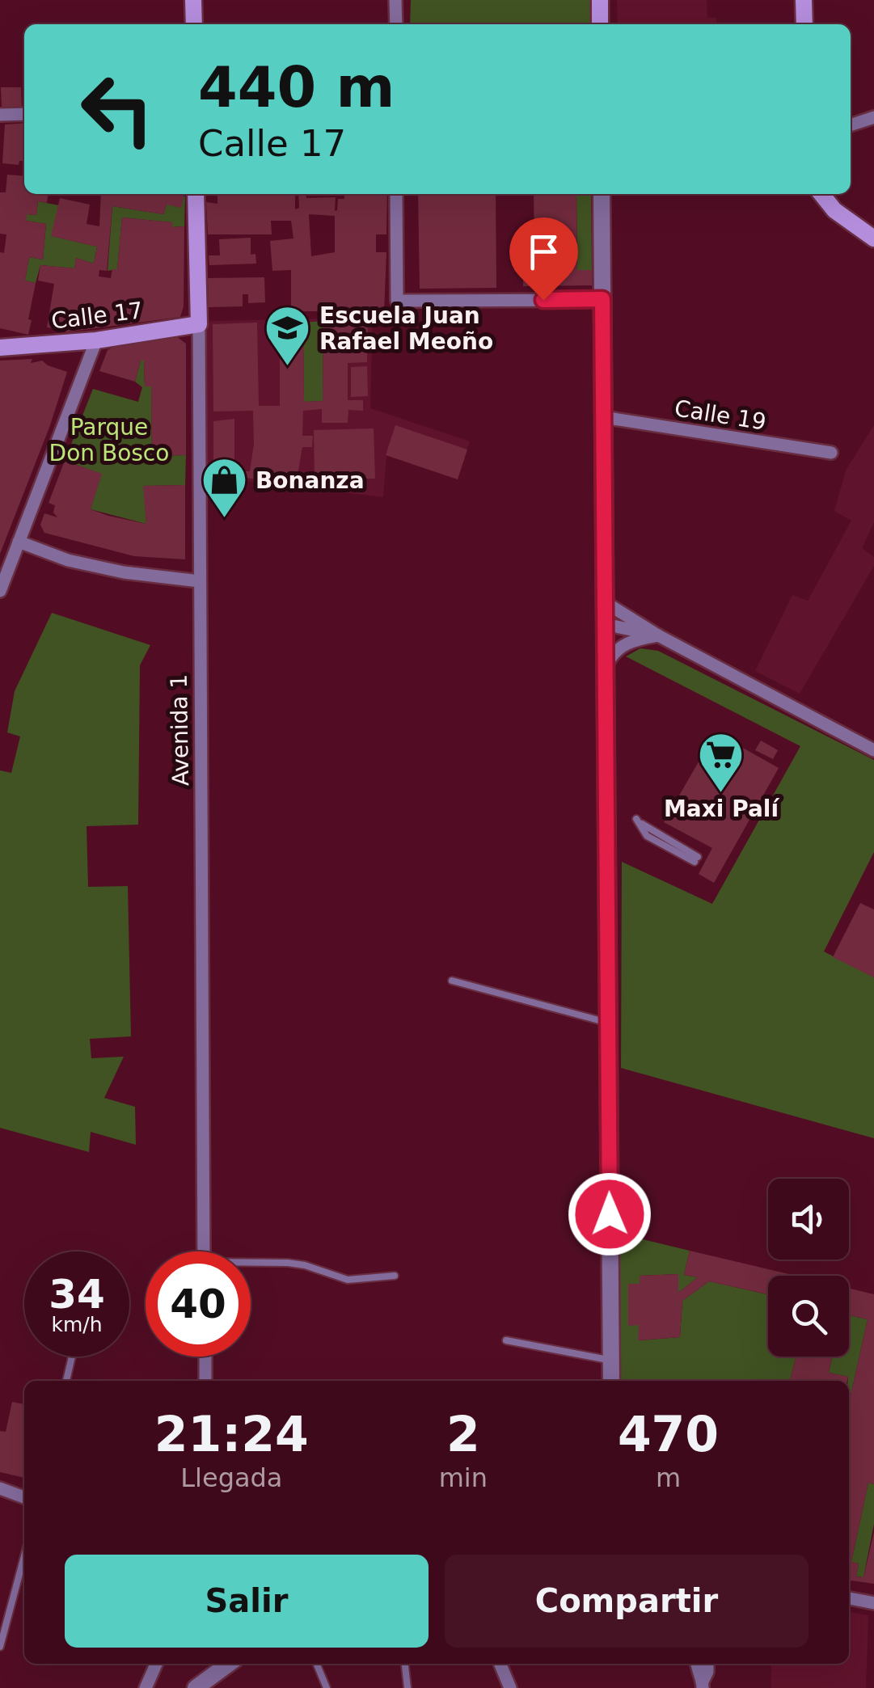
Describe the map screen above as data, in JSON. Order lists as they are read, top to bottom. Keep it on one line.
{"streets":{"main road":["Calle 17","Avenida 1"],"street":["Calle 19"]},"crossings":[["Calle 17","Avenida 1"]],"parks":["Parque Don Bosco"],"places":{"school or university":["Escuela Juan Rafael Meoño"],"shop":["Bonanza"],"supermarket":["Maxi Palí"]},"page":{"turn":["440 m","Calle 17"],"speed":"34 km/h","limit":"40","eta":["21:24","Llegada","2","min","470","m"],"buttons":["Salir","Compartir"]}}
